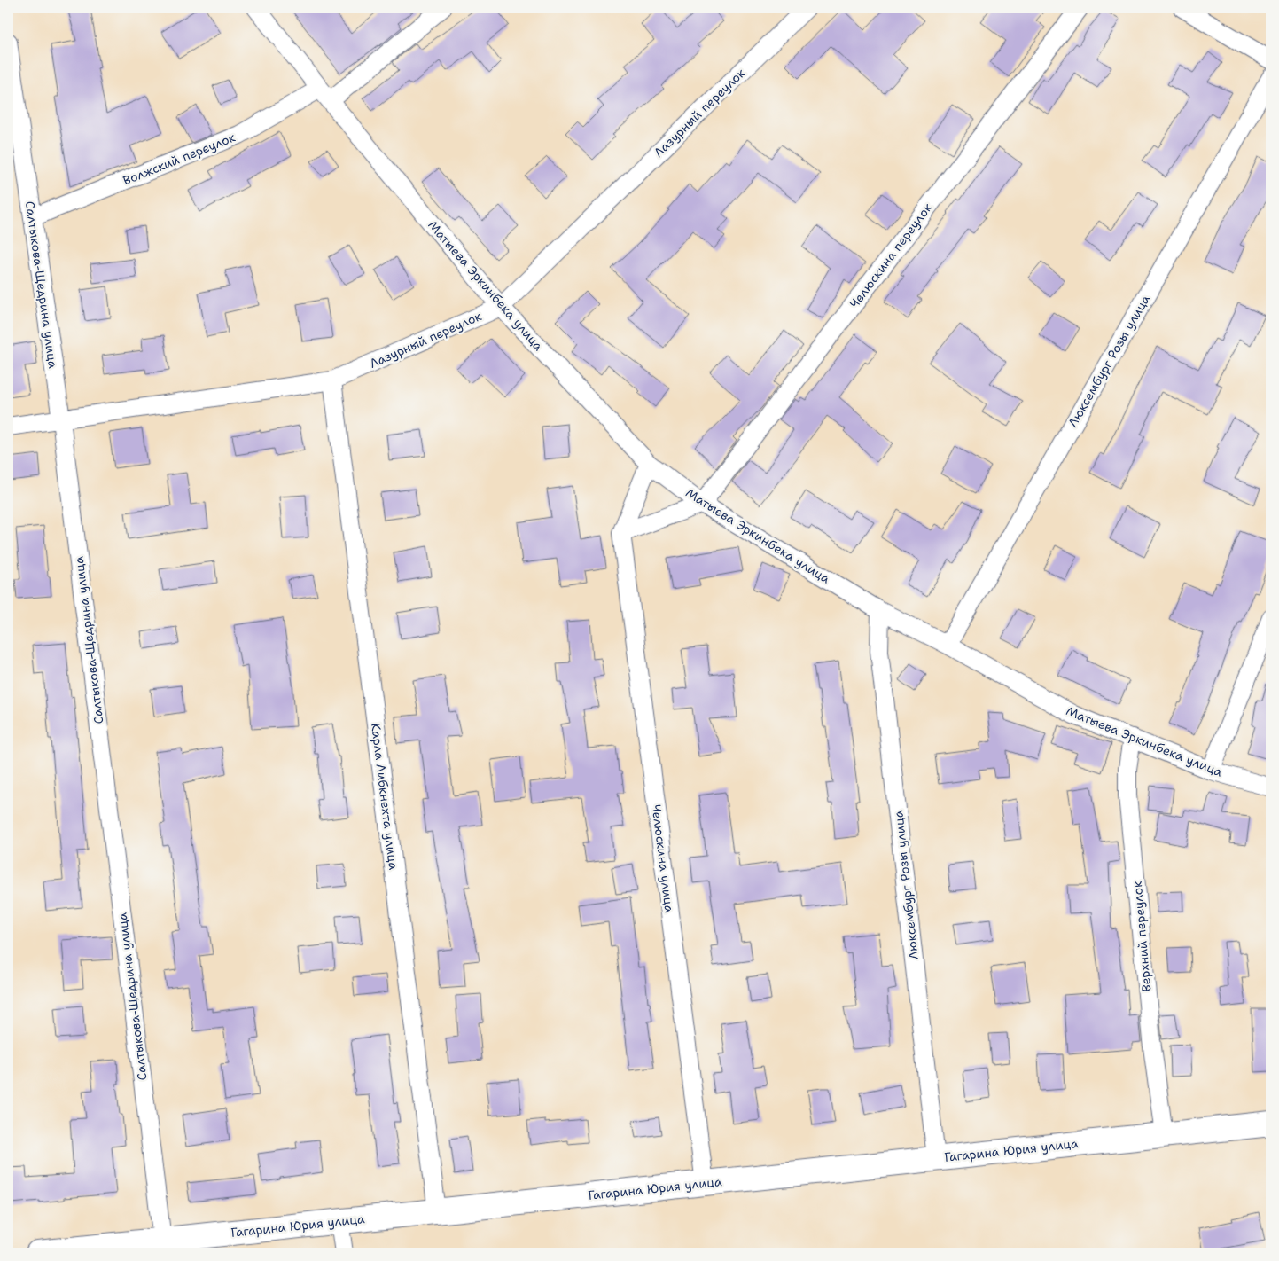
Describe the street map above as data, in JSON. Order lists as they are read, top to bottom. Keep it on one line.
{"streets":{"main road":["Гагарина Юрия улица"],"street":["Лазурный переулок","Волжский переулок","Челюскина переулок","Салтыкова-Щедрина улица","Матыева Эркинбека улица","Люксембург Розы улица","Карла Либкнехта улица","Челюскина улица","Верхний переулок"]},"crossings":[["Лазурный переулок","Салтыкова-Щедрина улица"],["Лазурный переулок","Матыева Эркинбека улица"],["Лазурный переулок","Карла Либкнехта улица"],["Волжский переулок","Салтыкова-Щедрина улица"],["Волжский переулок","Матыева Эркинбека улица"],["Челюскина переулок","Матыева Эркинбека улица"],["Салтыкова-Щедрина улица","Гагарина Юрия улица"],["Матыева Эркинбека улица","Люксембург Розы улица"],["Матыева Эркинбека улица","Челюскина улица"],["Матыева Эркинбека улица","Верхний переулок"],["Люксембург Розы улица","Гагарина Юрия улица"],["Карла Либкнехта улица","Гагарина Юрия улица"],["Челюскина улица","Гагарина Юрия улица"],["Верхний переулок","Гагарина Юрия улица"]]}
